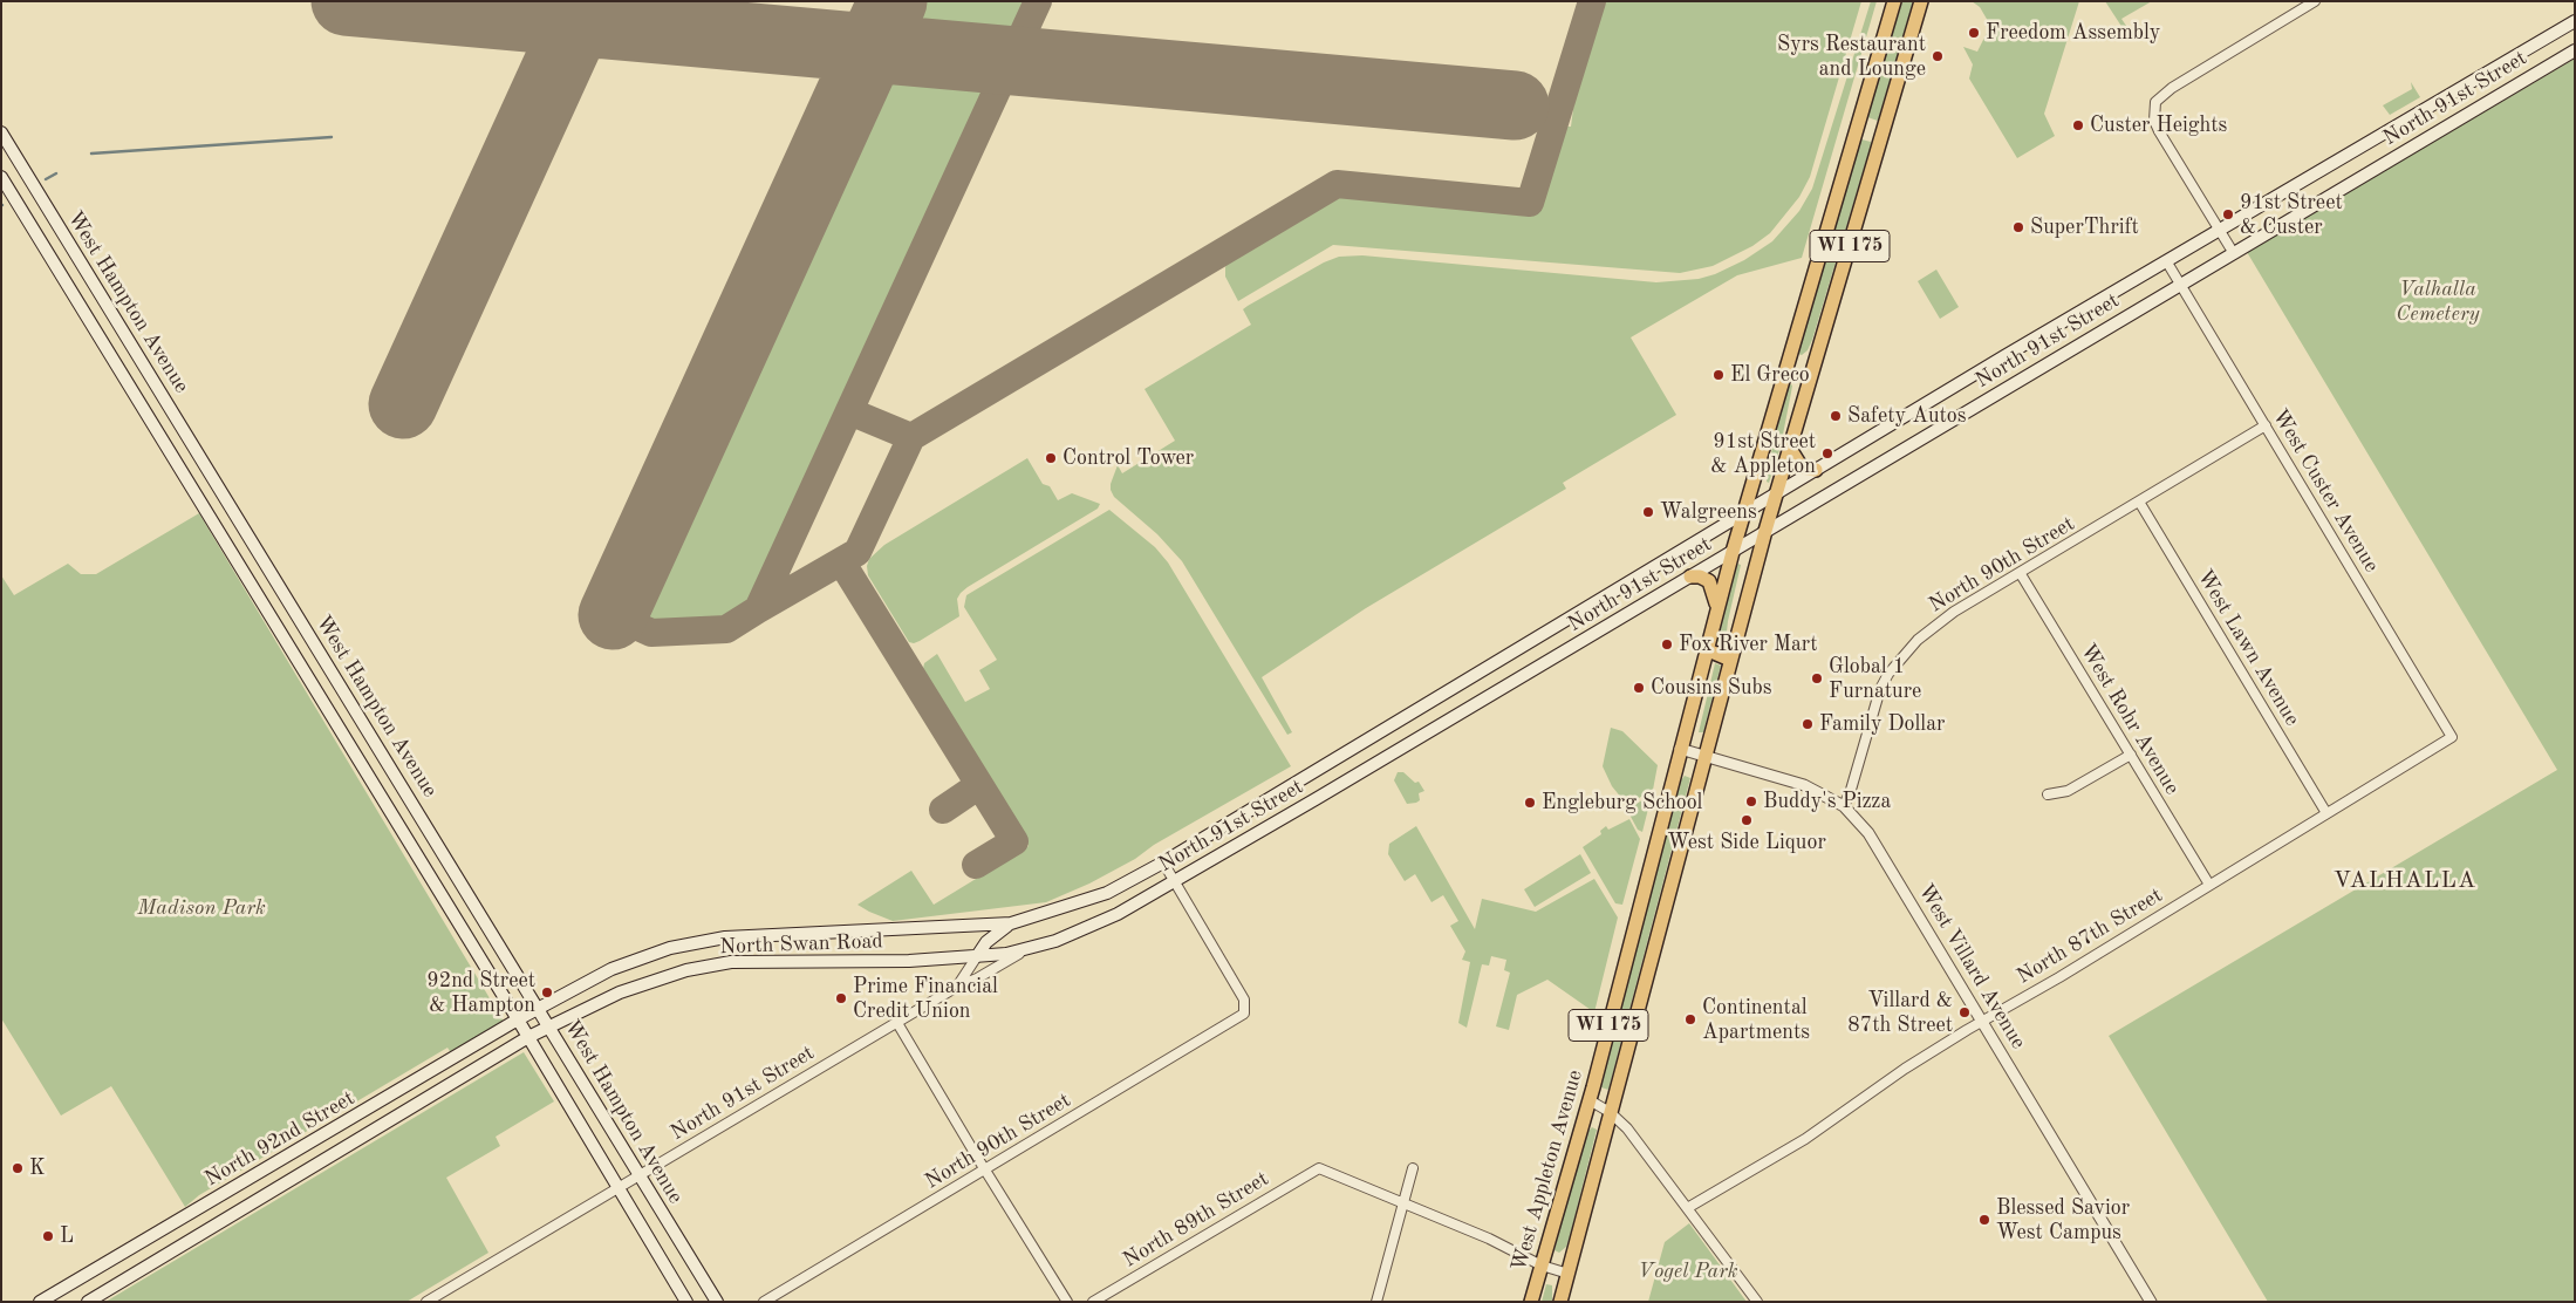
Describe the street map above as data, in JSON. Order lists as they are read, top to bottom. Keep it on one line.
{"streets":{"main road":["North 91st Street","WI 175","West Hampton Avenue","North Swan Road","North 92nd Street","West Appleton Avenue"],"street":["West Custer Avenue","North 90th Street","West Lawn Avenue","West Rohr Avenue","North 87th Street","West Villard Avenue","North 89th Street"]},"crossings":[["North 91st Street","West Hampton Avenue"],["North 91st Street","West Custer Avenue"],["North 91st Street","North 90th Street"],["North 91st Street","North Swan Road"],["North 91st Street","West Appleton Avenue"],["West Hampton Avenue","North Swan Road"],["West Hampton Avenue","North 92nd Street"],["West Custer Avenue","North 90th Street"],["West Custer Avenue","North 87th Street"],["North 90th Street","West Lawn Avenue"],["North 90th Street","West Rohr Avenue"],["North 90th Street","West Villard Avenue"],["West Lawn Avenue","North 87th Street"],["West Rohr Avenue","North 87th Street"],["North 87th Street","West Villard Avenue"],["North Swan Road","North 92nd Street"],["West Villard Avenue","West Appleton Avenue"]],"districts":["VALHALLA"],"parks":["Valhalla Cemetery","Madison Park","Vogel Park"],"places":["Freedom Assembly","Syrs Restaurant and Lounge","Custer Heights","91st Street & Custer","SuperThrift","El Greco","Safety Autos","91st Street & Appleton","Control Tower","Walgreens","Fox River Mart","Global 1 Furnature","Cousins Subs","Family Dollar","Buddy's Pizza","Engleburg School","West Side Liquor","92nd Street & Hampton","Prime Financial Credit Union","Villard & 87th Street","Continental Apartments","K","Blessed Savior West Campus","L"]}
